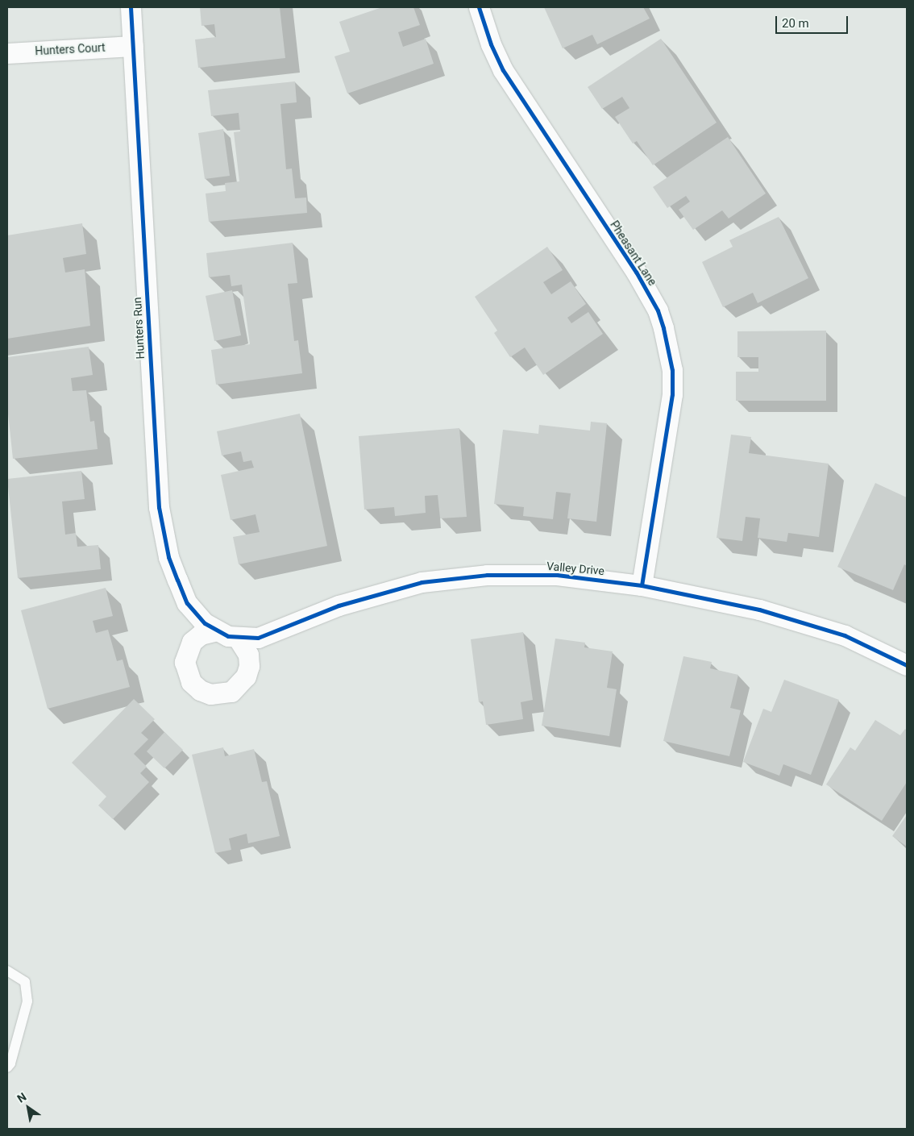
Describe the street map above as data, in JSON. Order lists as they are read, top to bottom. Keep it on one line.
{"streets":{"street":["Hunters Court","Pheasant Lane","Hunters Run","Valley Drive"]},"crossings":[["Hunters Court","Hunters Run"],["Pheasant Lane","Valley Drive"],["Hunters Run","Valley Drive"]],"scale_bar":"20 m","north":"top left"}
